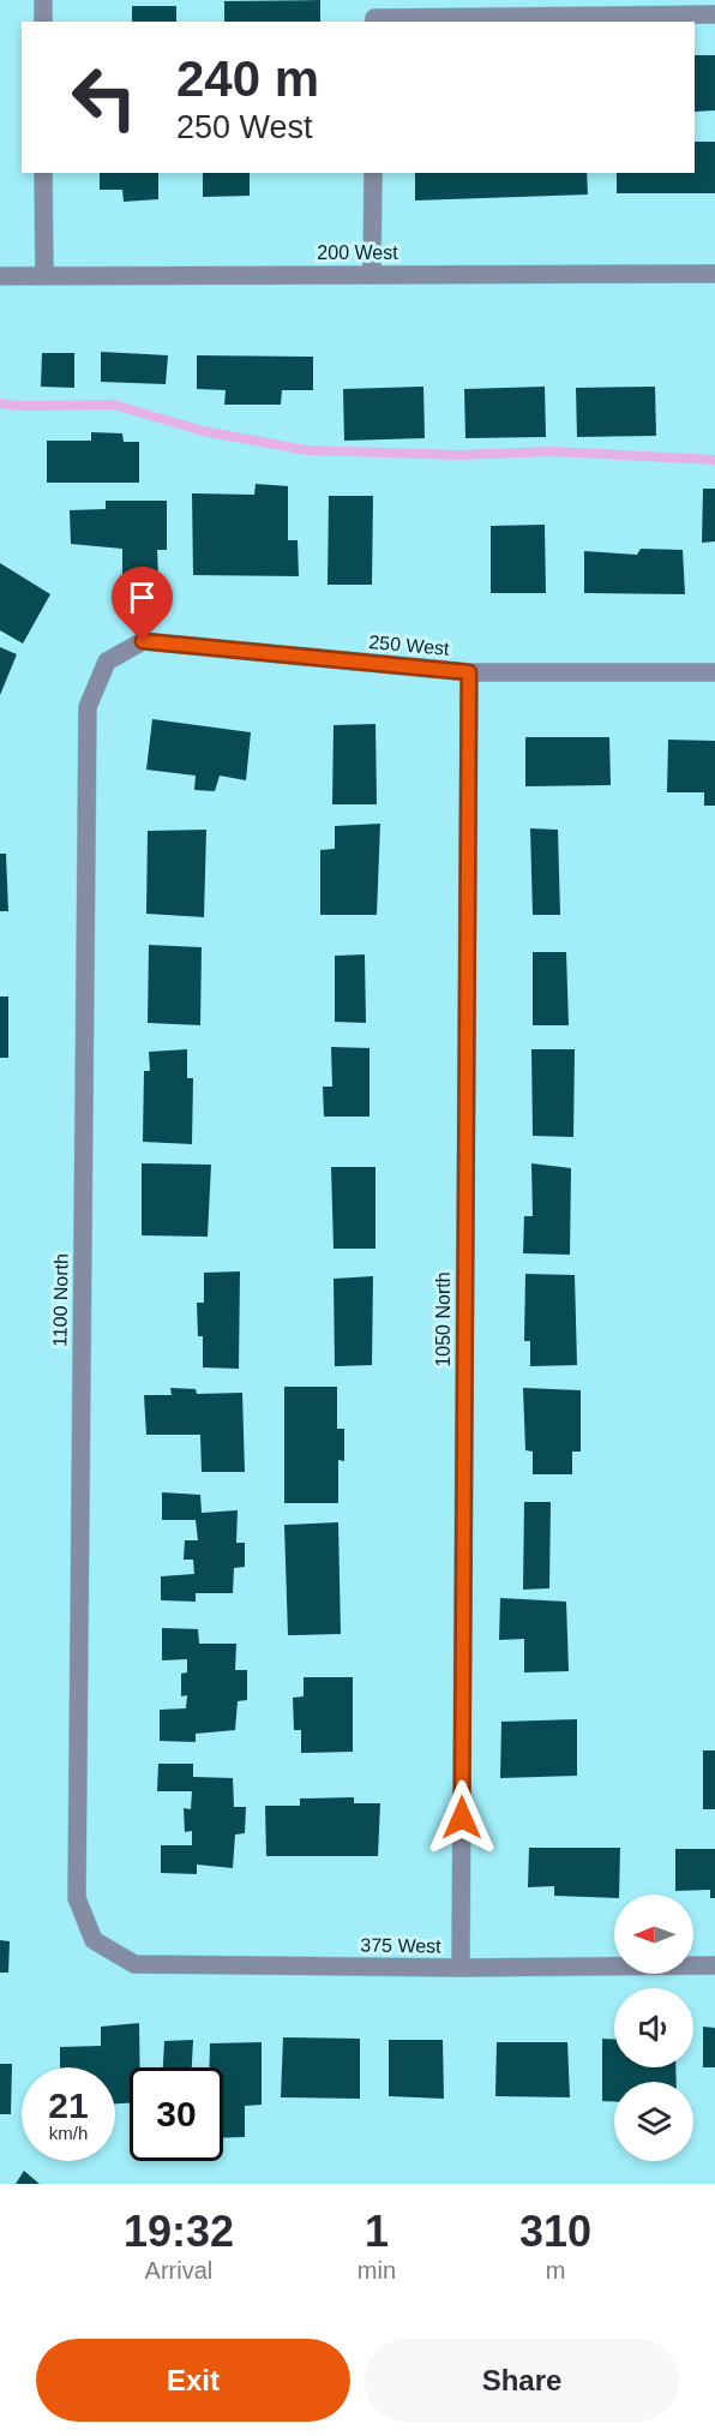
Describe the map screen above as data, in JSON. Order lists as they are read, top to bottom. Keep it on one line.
{"streets":{"street":["200 West","250 West","1100 North","1050 North","375 West"]},"crossings":[["250 West","1100 North"],["250 West","1050 North"],["1100 North","375 West"],["1050 North","375 West"]],"north":"left","page":{"turn":["240 m","250 West"],"speed":"21 km/h","limit":"30","eta":["19:32","Arrival","1","min","310","m"],"buttons":["Exit","Share"]}}
